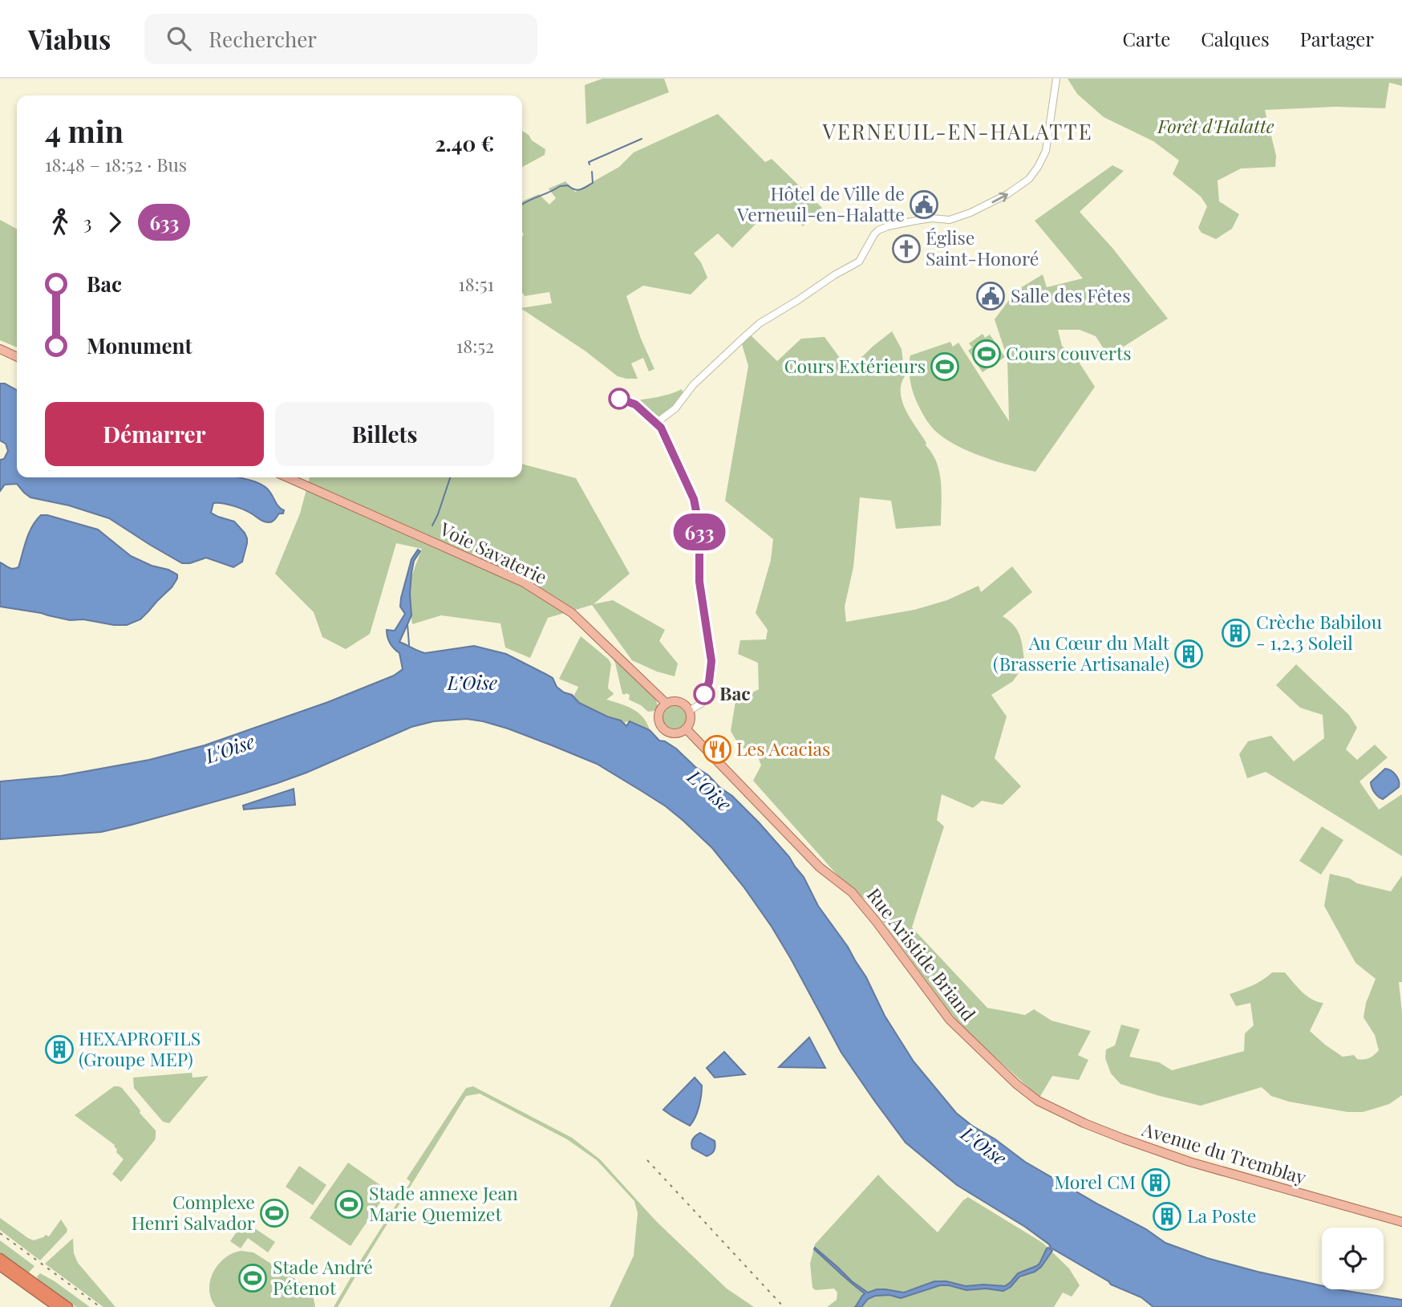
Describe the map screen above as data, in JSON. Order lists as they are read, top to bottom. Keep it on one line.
{"streets":{"main road":["Voie Savaterie","Rue Aristide Briand","Avenue du Tremblay"]},"crossings":[["Voie Savaterie","Rue Aristide Briand"],["Rue Aristide Briand","Avenue du Tremblay"]],"districts":["VERNEUIL-EN-HALATTE"],"water":["L’Oise","L'Oise"],"parks":["Forêt d'Halatte"],"places":{"public building":["Hôtel de Ville de Verneuil-en-Halatte","Salle des Fêtes"],"church":["Église Saint-Honoré"],"sports":["Cours couverts","Cours Extérieurs","Stade annexe Jean Marie Quemizet","Complexe Henri Salvador","Stade André Pétenot"],"building":["Crèche Babilou - 1,2,3 Soleil","Au Cœur du Malt (Brasserie Artisanale)","HEXAPROFILS (Groupe MEP)","Morel CM","La Poste"],"other":["Bac"],"restaurant":["Les Acacias"]},"lines":["bus line 633"],"page":{"header":"Viabus","search":"Rechercher","nav":["Carte","Calques","Partager"],"on_map":"633","heading":["4 min","18:48 – 18:52 · Bus","2.40 €"],"legs":["3","633"],"list":[{"name":"Bac","value":"18:51"},{"name":"Monument","value":"18:52"}],"buttons":["Démarrer","Billets"]}}
